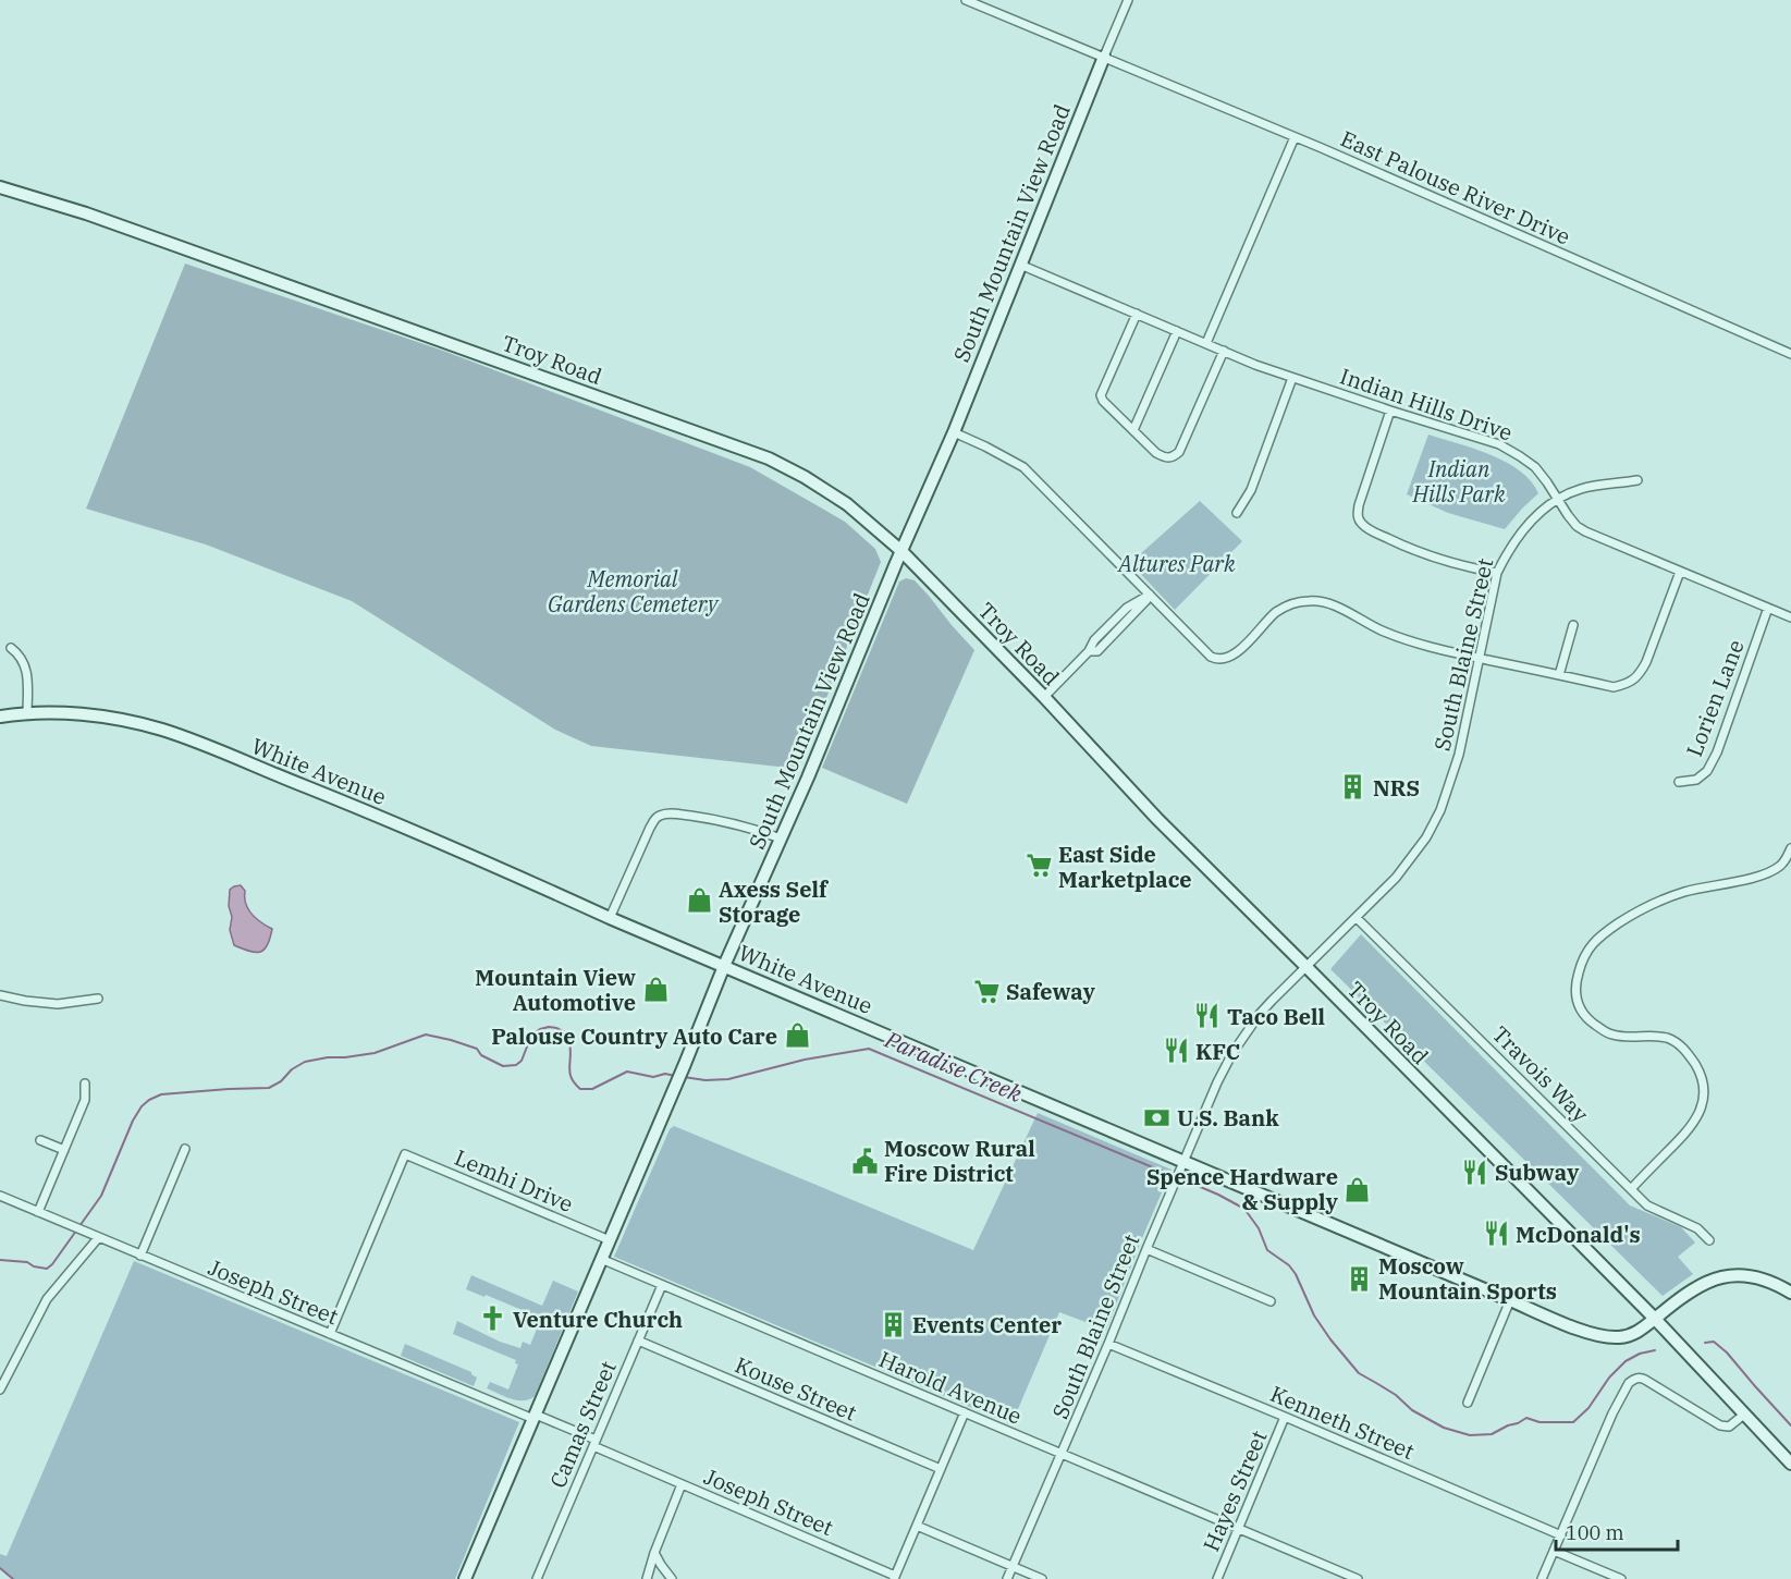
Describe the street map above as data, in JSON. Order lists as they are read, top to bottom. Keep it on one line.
{"streets":{"street":["East Palouse River Drive","South Mountain View Road","Troy Road","Indian Hills Drive","South Blaine Street","Lorien Lane","White Avenue","Travois Way","Lemhi Drive","Joseph Street","Harold Avenue","Kouse Street","Kenneth Street","Camas Street","Hayes Street"]},"crossings":[["East Palouse River Drive","South Mountain View Road"],["South Mountain View Road","Troy Road"],["South Mountain View Road","Indian Hills Drive"],["South Mountain View Road","White Avenue"],["South Mountain View Road","Lemhi Drive"],["South Mountain View Road","Joseph Street"],["South Mountain View Road","Harold Avenue"],["Troy Road","South Blaine Street"],["Troy Road","White Avenue"],["Indian Hills Drive","South Blaine Street"],["Indian Hills Drive","Lorien Lane"],["South Blaine Street","White Avenue"],["South Blaine Street","Travois Way"],["South Blaine Street","Harold Avenue"],["South Blaine Street","Kenneth Street"],["Lemhi Drive","Joseph Street"],["Joseph Street","Camas Street"],["Harold Avenue","Camas Street"],["Harold Avenue","Hayes Street"],["Kouse Street","Camas Street"],["Kenneth Street","Hayes Street"]],"water":["Paradise Creek"],"parks":["Indian Hills Park","Altures Park","Memorial Gardens Cemetery"],"places":{"building":["NRS","Moscow Mountain Sports","Events Center"],"supermarket":["East Side Marketplace","Safeway"],"shop":["Axess Self Storage","Mountain View Automotive","Palouse Country Auto Care","Spence Hardware & Supply"],"restaurant":["Taco Bell","KFC","Subway","McDonald's"],"bank":["U.S. Bank"],"public building":["Moscow Rural Fire District"],"church":["Venture Church"]},"scale_bar":"100 m"}
